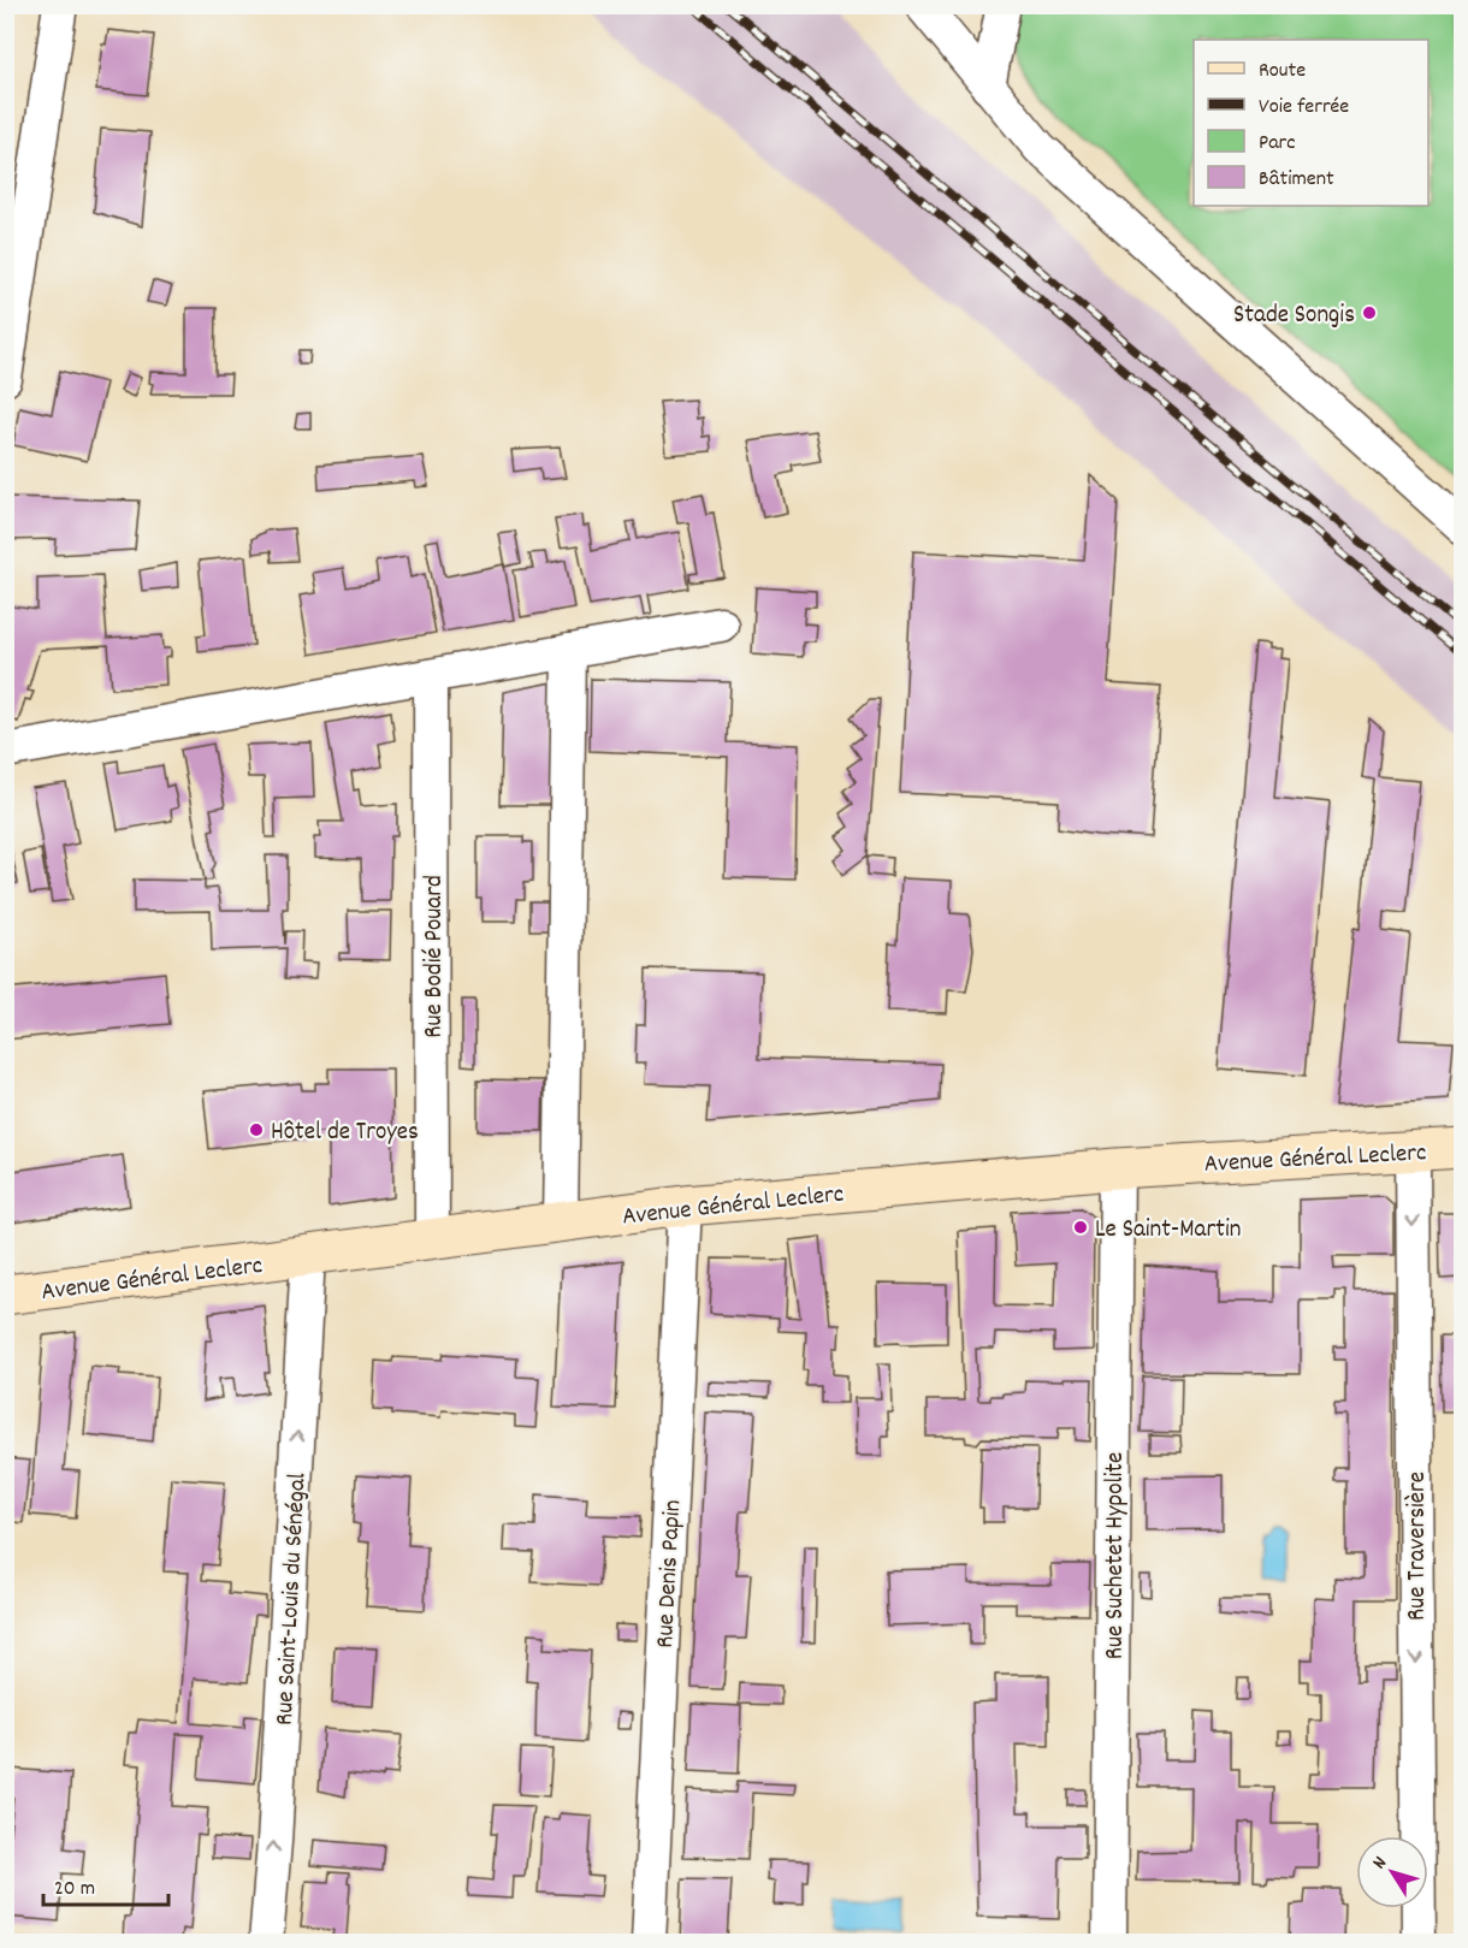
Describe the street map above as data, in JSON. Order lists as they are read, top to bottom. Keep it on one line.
{"streets":{"main road":["Avenue Général Leclerc"],"street":["Rue Bodié Pouard","Rue Traversière","Rue Suchetet Hypolite","Rue Denis Papin","Rue Saint-Louis du Sénégal"]},"crossings":[["Rue Bodié Pouard","Avenue Général Leclerc"],["Avenue Général Leclerc","Rue Traversière"],["Avenue Général Leclerc","Rue Suchetet Hypolite"],["Avenue Général Leclerc","Rue Denis Papin"],["Avenue Général Leclerc","Rue Saint-Louis du Sénégal"]],"one_way":["Rue Traversière","Rue Saint-Louis du Sénégal"],"places":["Stade Songis","Hôtel de Troyes","Le Saint-Martin"],"legend":["Route","Voie ferrée","Parc","Bâtiment"],"scale_bar":"20 m","north":"top left"}
